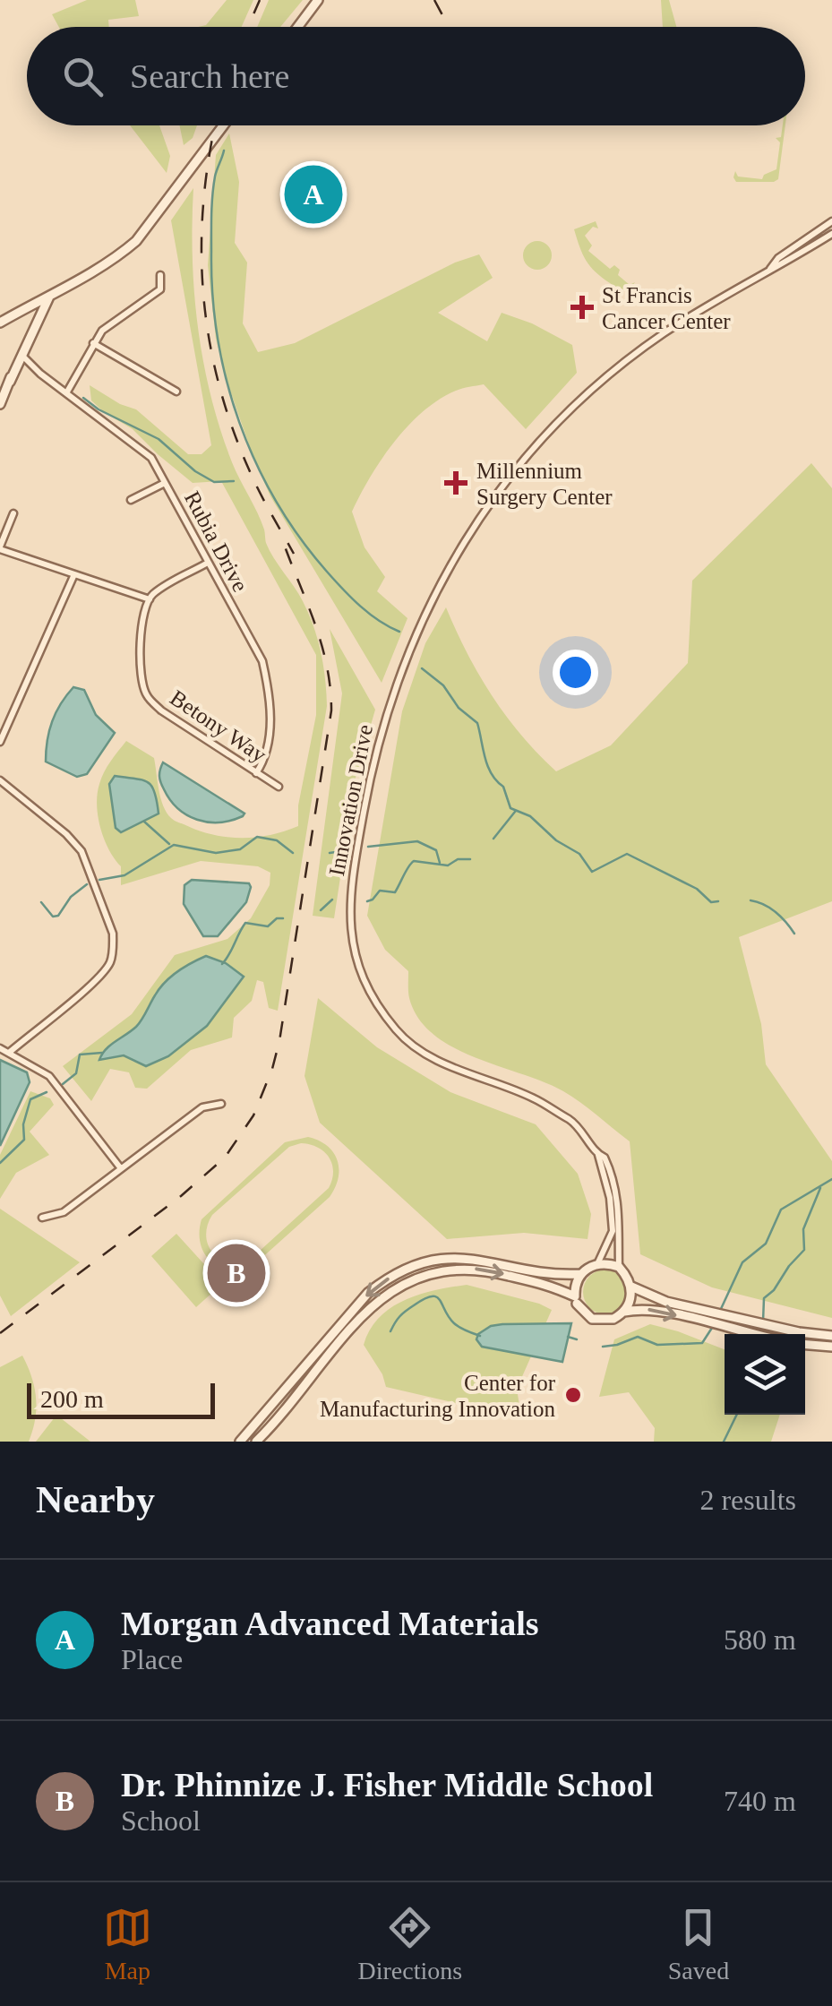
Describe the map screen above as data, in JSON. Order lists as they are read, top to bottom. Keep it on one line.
{"streets":{"street":["Rubia Drive","Betony Way","Innovation Drive"]},"crossings":[["Rubia Drive","Betony Way"]],"places":{"health":["St Francis Cancer Center","Millennium Surgery Center"],"other":["Center for Manufacturing Innovation"]},"scale_bar":"200 m","page":{"search":"Search here","pins":["A","B"],"scale":"200 m","heading":["Nearby","2 results"],"list":[{"mark":"A","name":"Morgan Advanced Materials","note":"Place","value":"580 m"},{"mark":"B","name":"Dr. Phinnize J. Fisher Middle School","note":"School","value":"740 m"}],"nav":["Map","Directions","Saved"]}}
